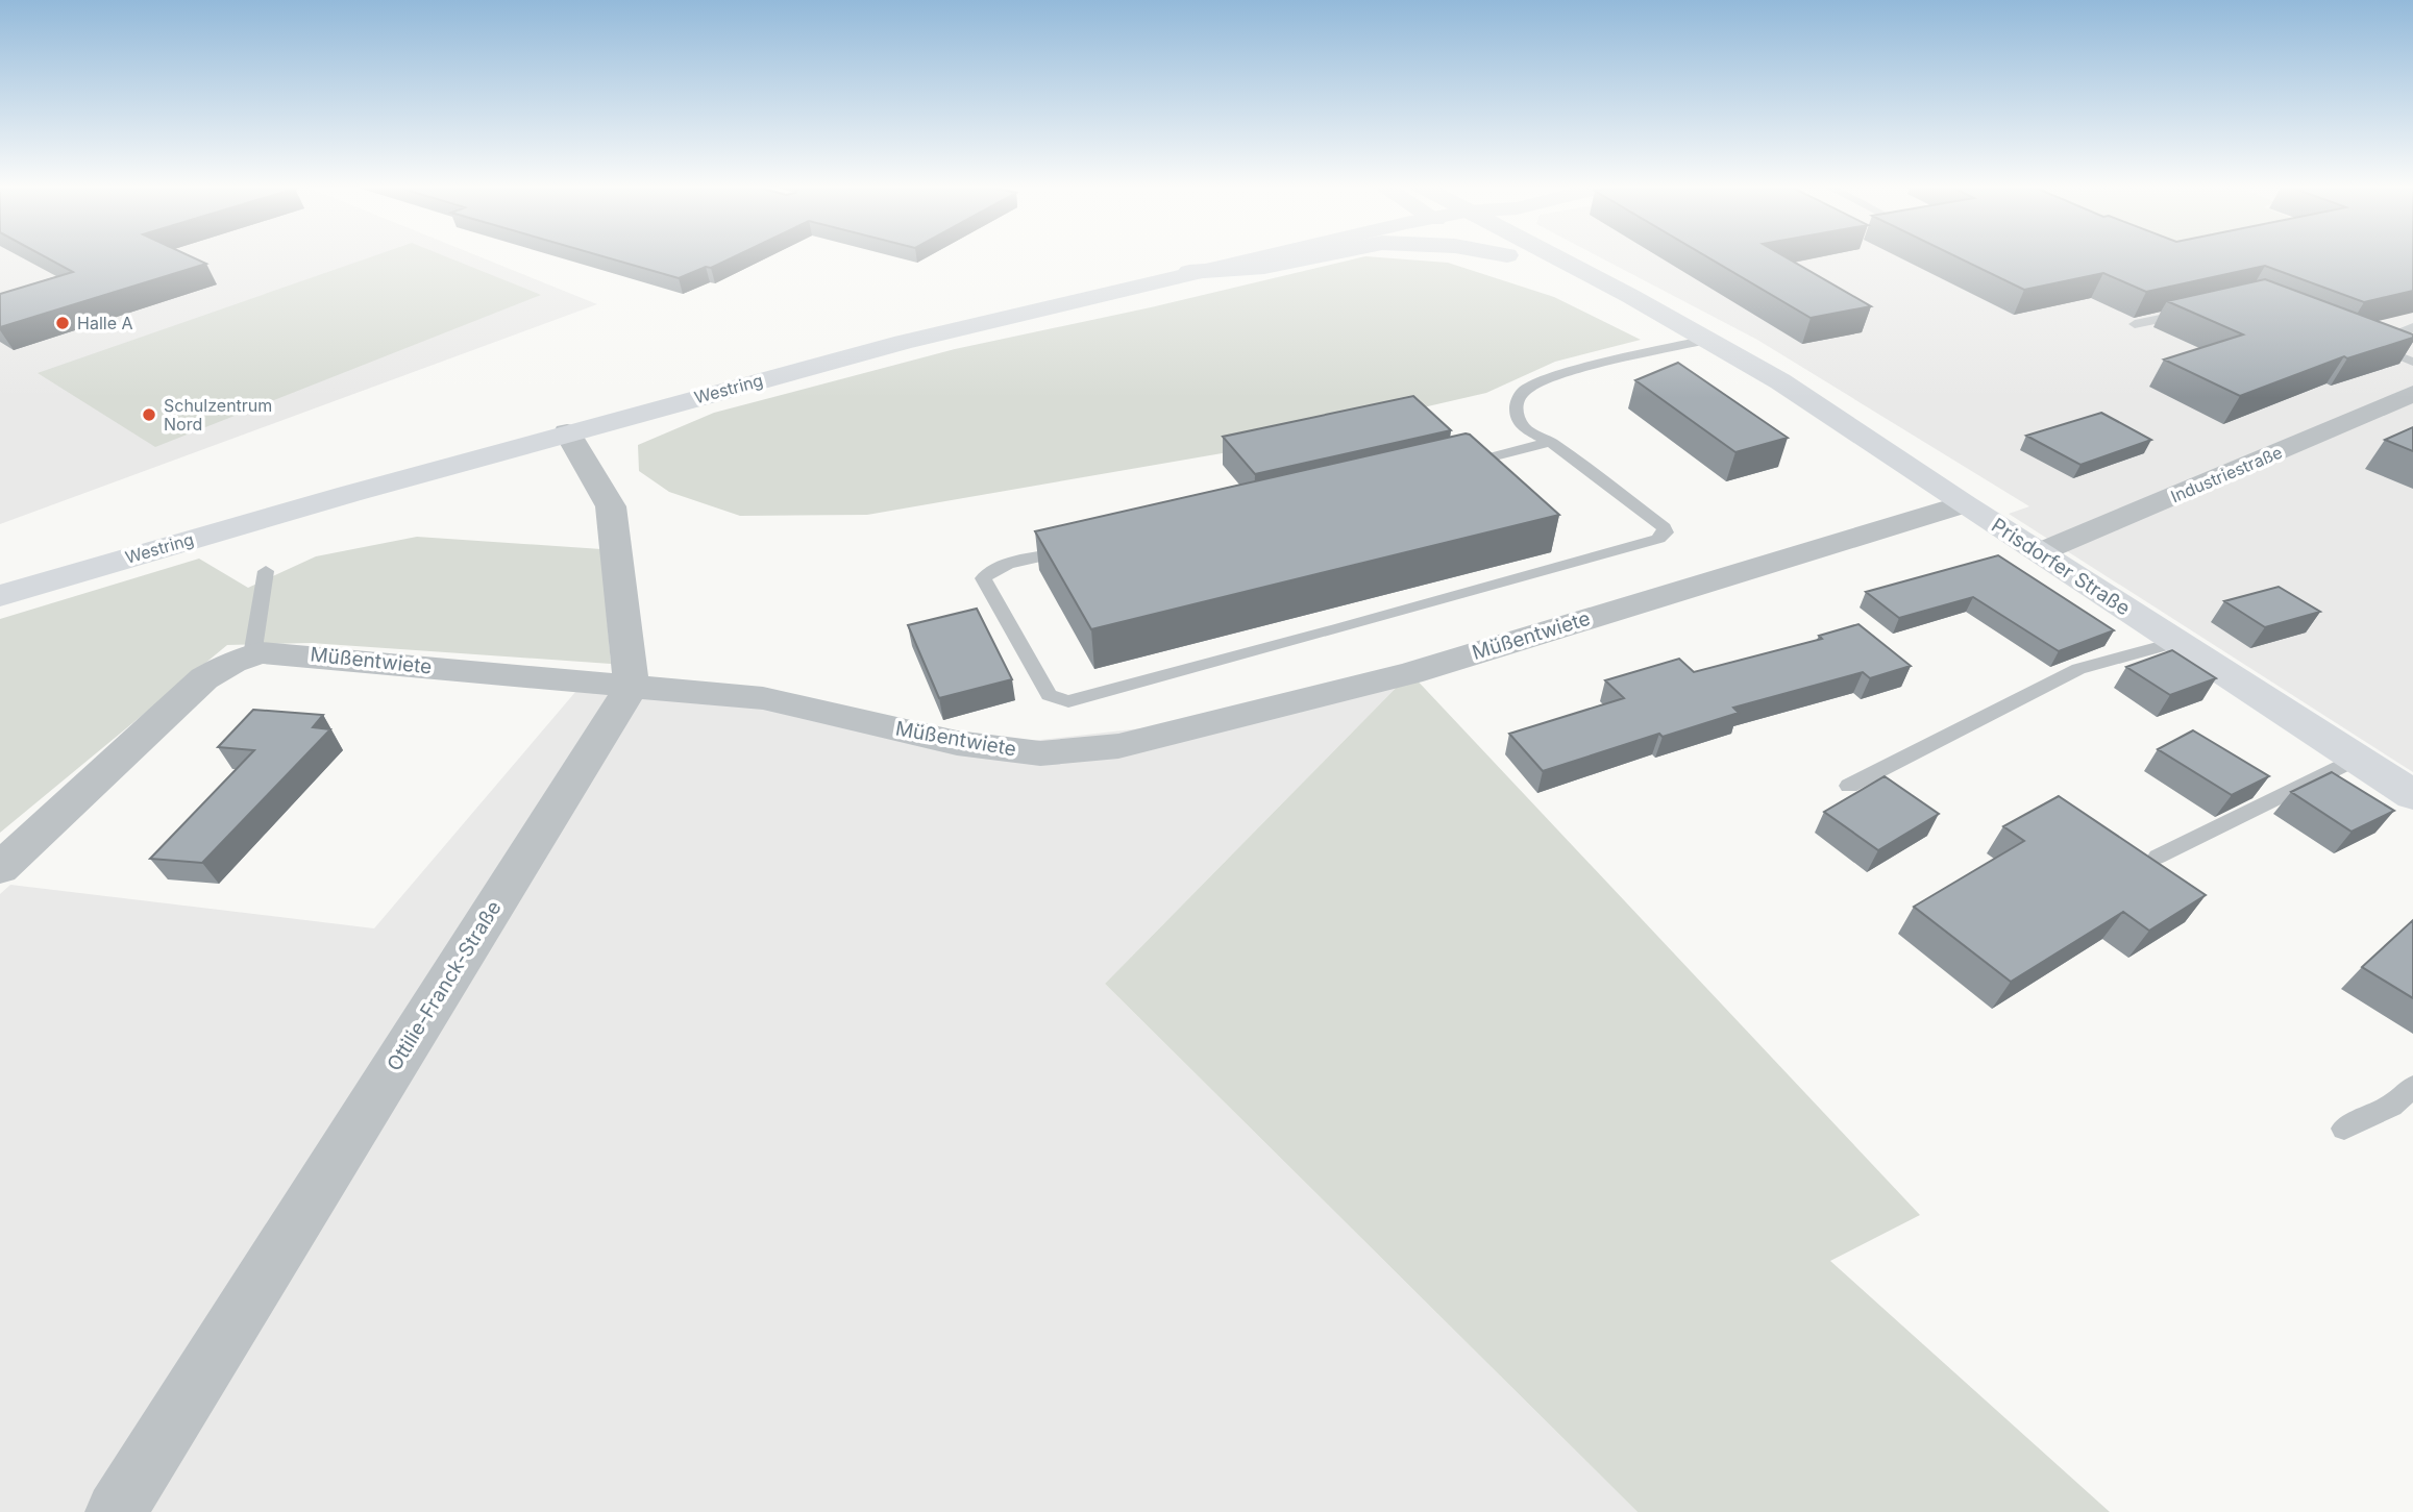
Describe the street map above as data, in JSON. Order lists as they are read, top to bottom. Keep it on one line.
{"streets":{"main road":["Westring","Prisdorfer Straße"],"street":["Industriestraße","Müßentwiete","Ottilie-Franck-Straße"]},"crossings":[["Industriestraße","Prisdorfer Straße"],["Prisdorfer Straße","Müßentwiete"],["Müßentwiete","Ottilie-Franck-Straße"]],"places":["Halle A","Schulzentrum Nord"]}
